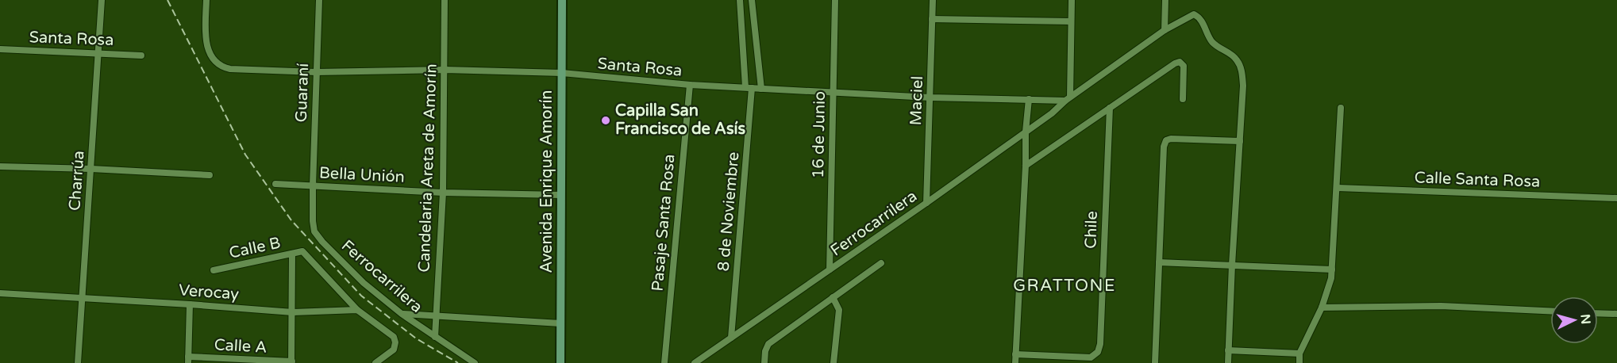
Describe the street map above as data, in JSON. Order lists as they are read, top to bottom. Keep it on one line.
{"streets":{"street":["Santa Rosa","Guaraní","Maciel","16 de Junio","Candelaria Areta de Amorín","Bella Unión","Calle Santa Rosa","Charrúa","Avenida Enrique Amorín","8 de Noviembre","Pasaje Santa Rosa","Ferrocarrilera","Chile","Calle B","Verocay","Calle A"]},"crossings":[["Santa Rosa","Guaraní"],["Santa Rosa","Maciel"],["Santa Rosa","16 de Junio"],["Santa Rosa","Candelaria Areta de Amorín"],["Santa Rosa","Charrúa"],["Santa Rosa","Avenida Enrique Amorín"],["Santa Rosa","8 de Noviembre"],["Santa Rosa","Pasaje Santa Rosa"],["Santa Rosa","Ferrocarrilera"],["Guaraní","Bella Unión"],["Guaraní","Ferrocarrilera"],["Maciel","Ferrocarrilera"],["16 de Junio","Ferrocarrilera"],["Candelaria Areta de Amorín","Bella Unión"],["Candelaria Areta de Amorín","Ferrocarrilera"],["Bella Unión","Avenida Enrique Amorín"],["Bella Unión","Ferrocarrilera"],["Charrúa","Verocay"],["8 de Noviembre","Ferrocarrilera"],["Calle B","Verocay"]],"districts":["GRATTONE"],"places":["Capilla San Francisco de Asís"],"north":"right"}
